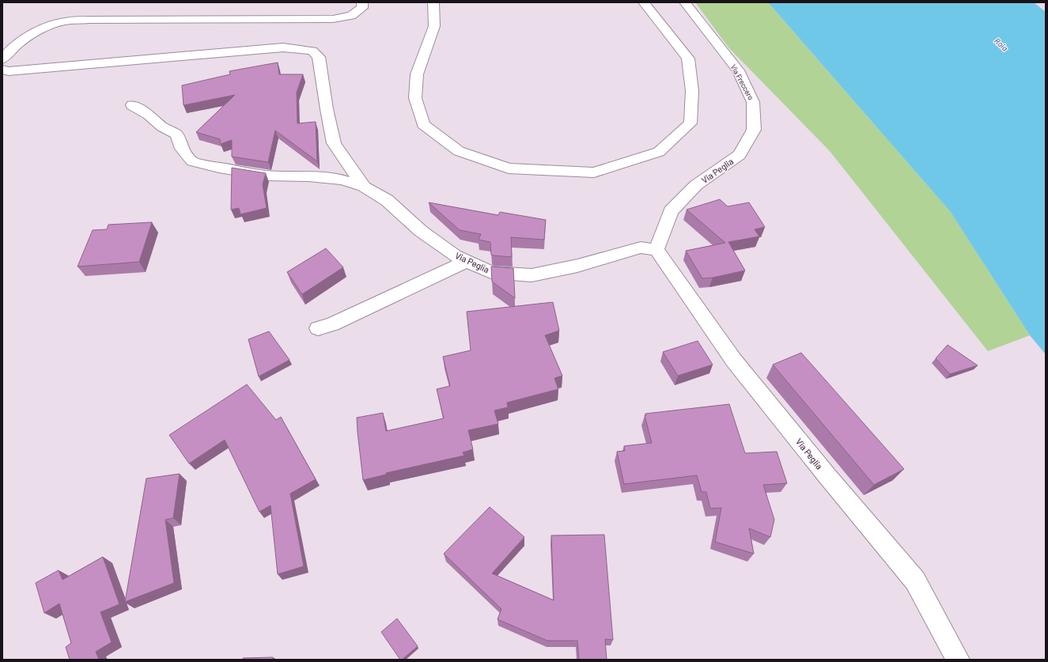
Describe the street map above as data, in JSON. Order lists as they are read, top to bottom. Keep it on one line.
{"streets":{"main road":["Via Freccero","Via Peglia"]},"crossings":[["Via Freccero","Via Peglia"]],"water":["Roia"]}
